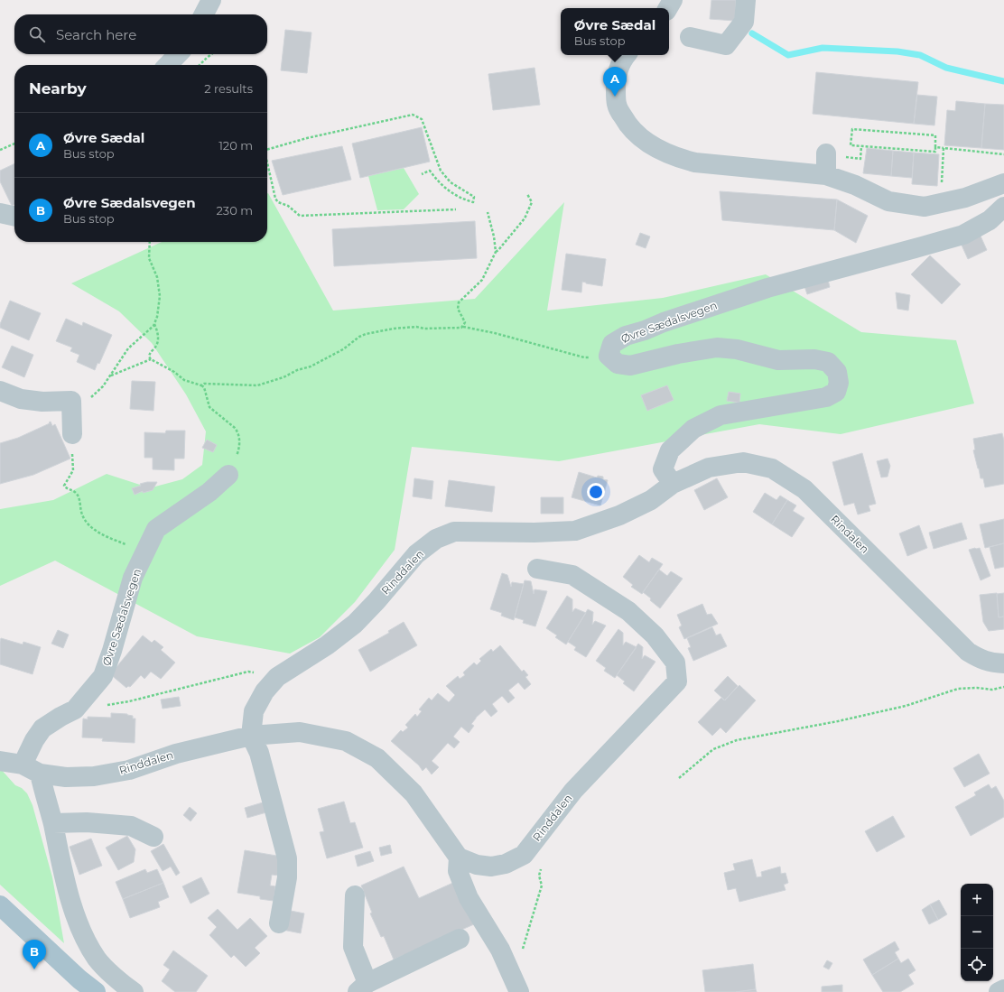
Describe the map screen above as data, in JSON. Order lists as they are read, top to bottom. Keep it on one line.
{"streets":{"street":["Øvre Sædalsvegen","Rindalen","Rinddalen"]},"crossings":[["Øvre Sædalsvegen","Rinddalen"],["Rindalen","Rinddalen"]],"page":{"popup":["Øvre Sædal","Bus stop"],"search":"Search here","heading":["Nearby","2 results"],"pins":["A","B"],"list":[{"mark":"A","name":"Øvre Sædal","note":"Bus stop","value":"120 m"},{"mark":"B","name":"Øvre Sædalsvegen","note":"Bus stop","value":"230 m"}],"map_buttons":["+","−"]}}
